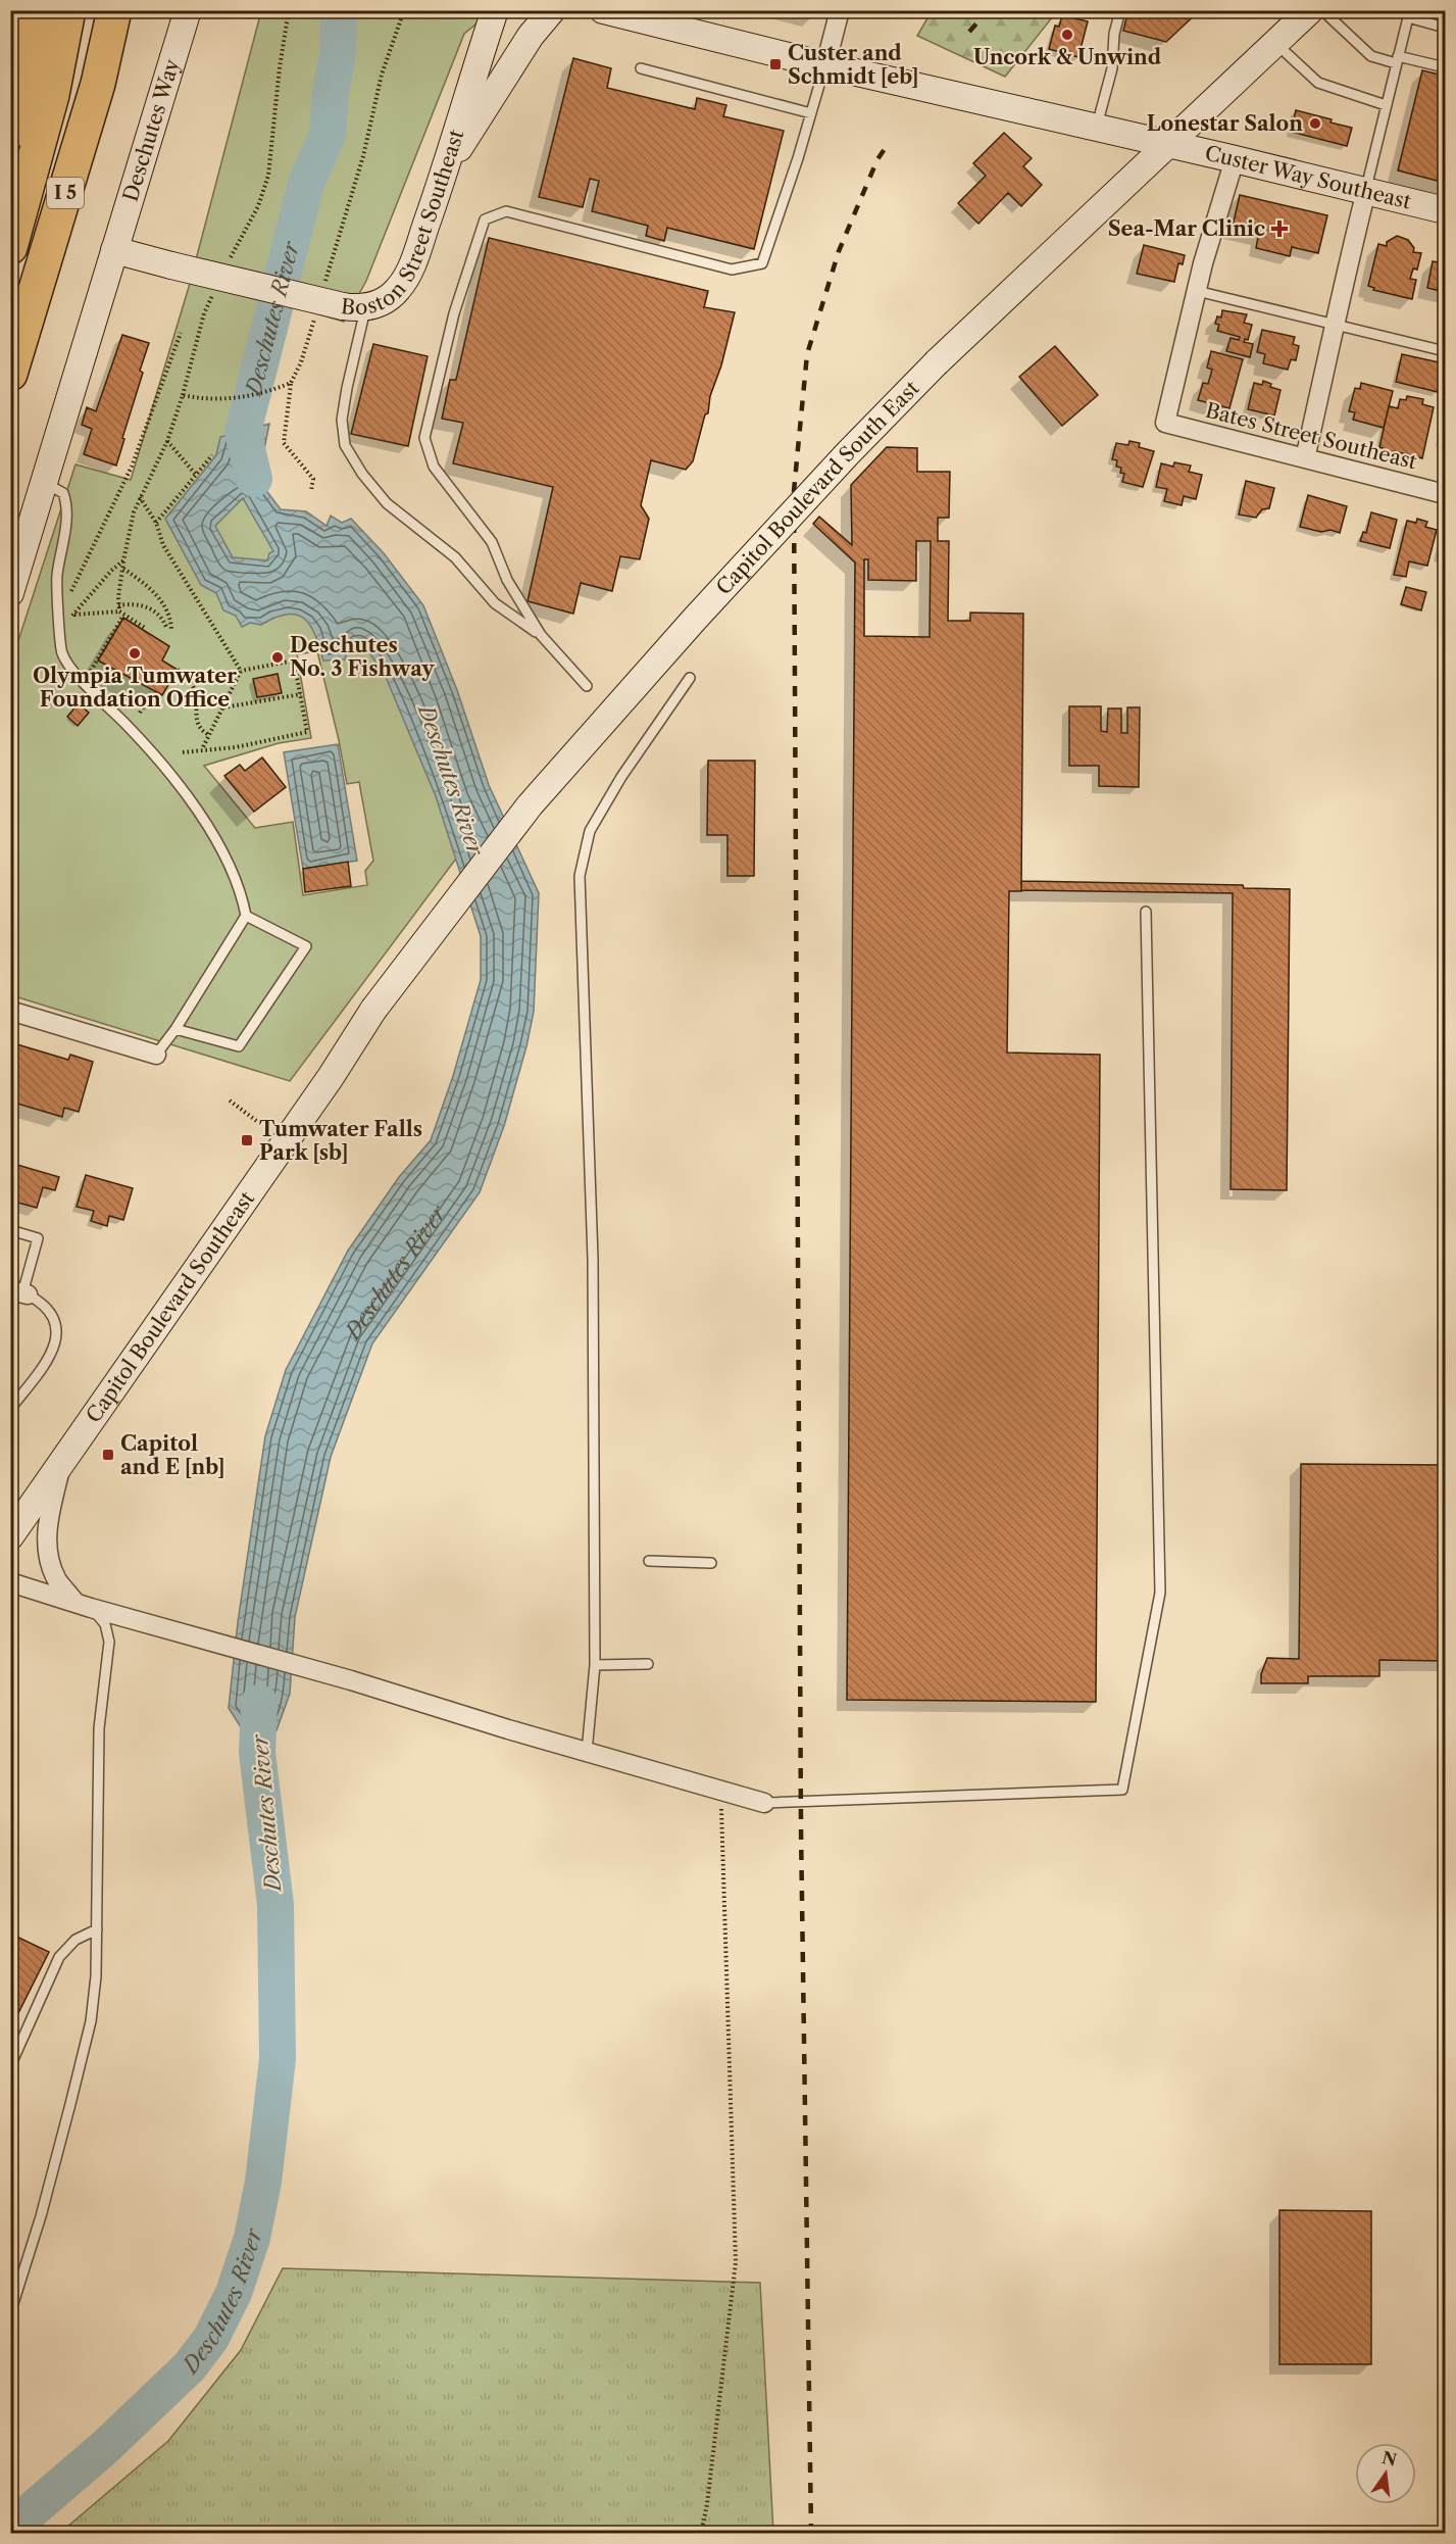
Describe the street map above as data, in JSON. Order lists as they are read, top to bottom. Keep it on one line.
{"streets":{"highway":["I 5"],"main road":["Deschutes Way","Custer Way Southeast","Boston Street Southeast","Capitol Boulevard South East","Capitol Boulevard Southeast"],"street":["Bates Street Southeast"]},"crossings":[["Deschutes Way","Boston Street Southeast"],["Custer Way Southeast","Capitol Boulevard South East"],["Capitol Boulevard South East","Capitol Boulevard Southeast"]],"water":["Deschutes River"],"places":{"other":["Uncork & Unwind","Lonestar Salon","Olympia Tumwater Foundation Office","Deschutes No. 3 Fishway"],"transit":["Custer and Schmidt [eb]","Tumwater Falls Park [sb]","Capitol and E [nb]"],"health":["Sea-Mar Clinic"]},"north":"top"}
